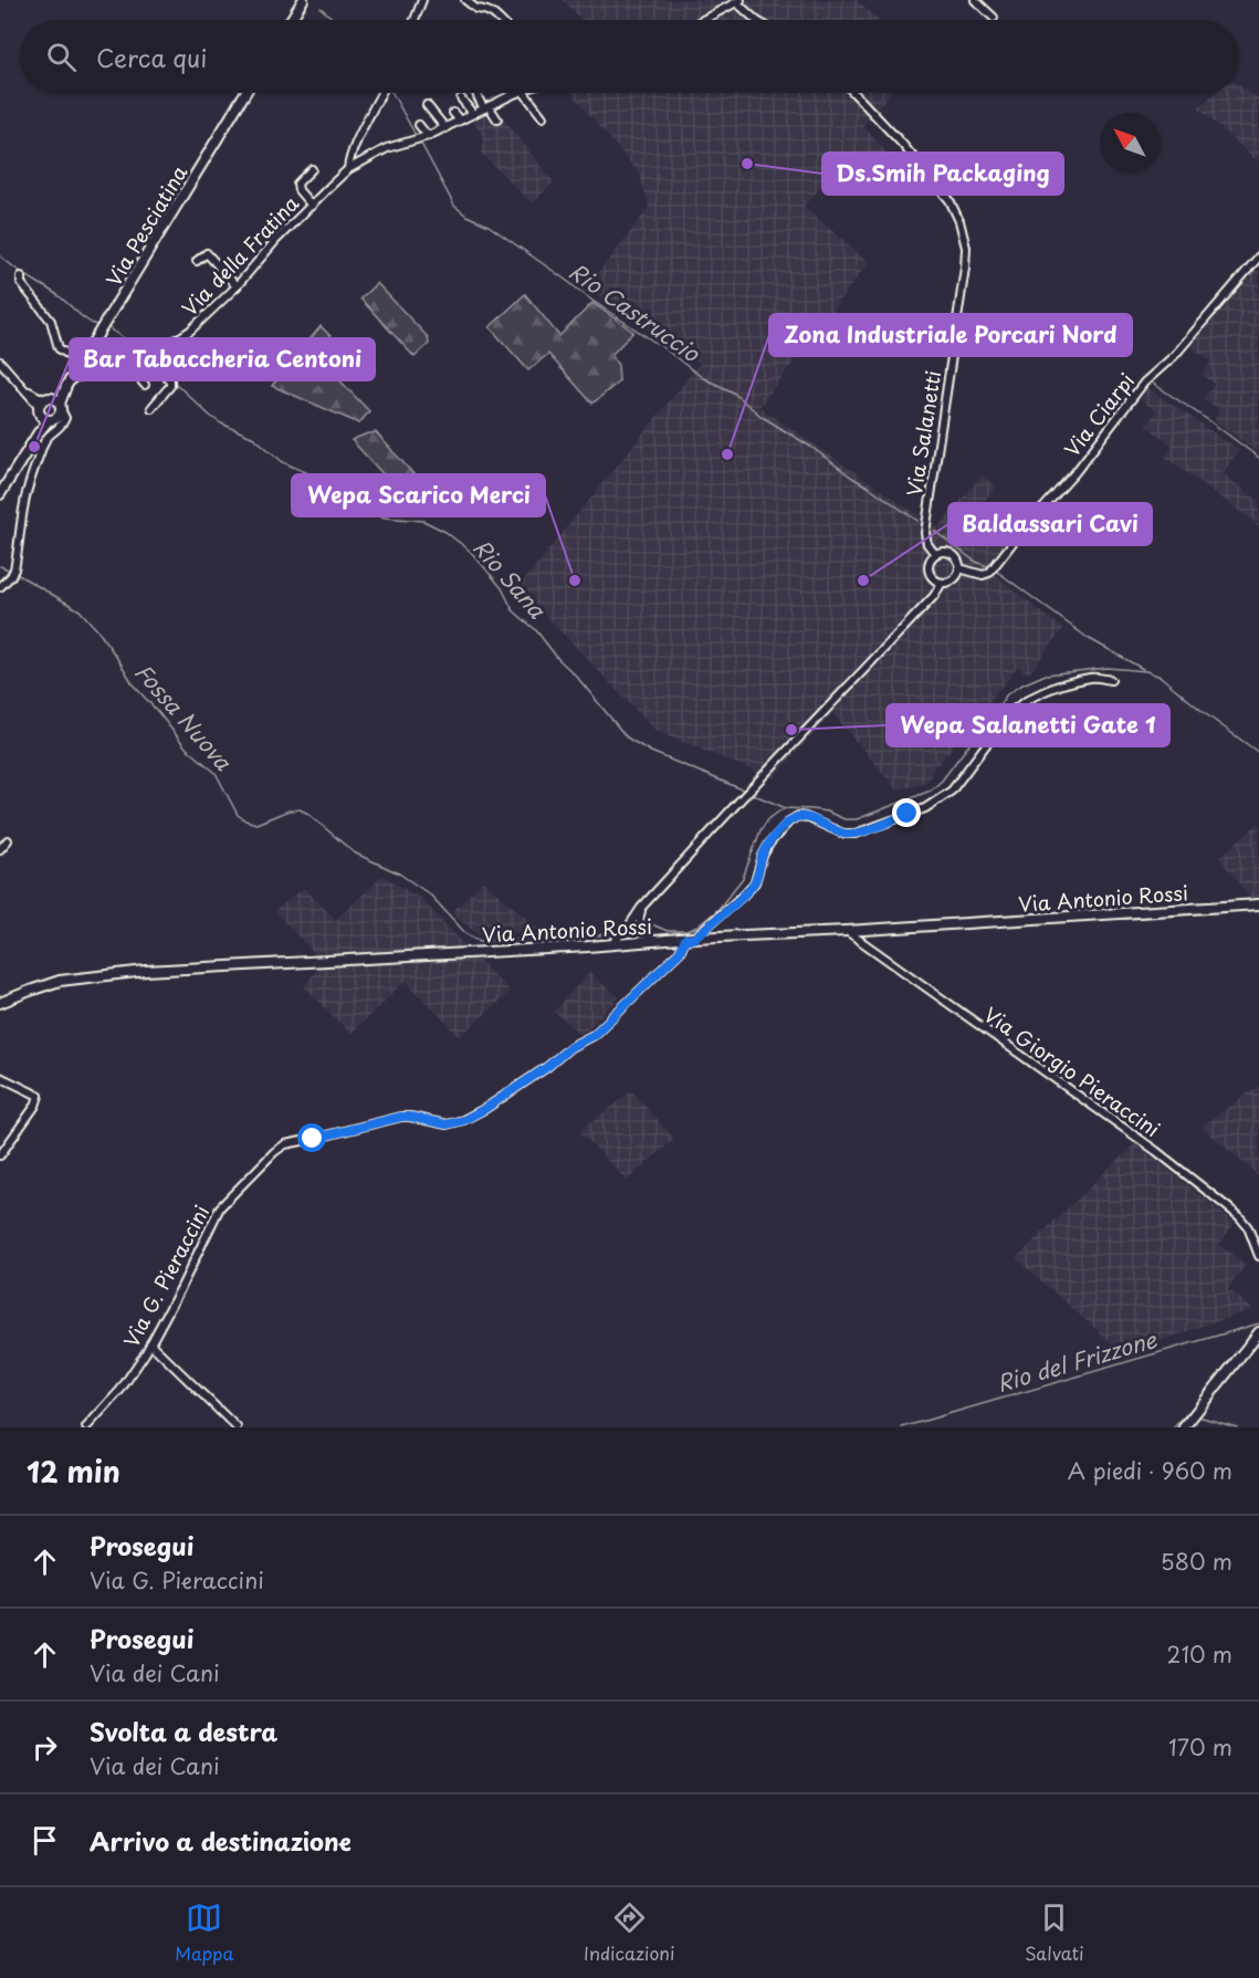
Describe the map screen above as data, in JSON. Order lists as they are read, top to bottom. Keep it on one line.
{"streets":{"main road":["Via Pesciatina","Via Antonio Rossi"],"street":["Via della Fratina","Via Ciarpi","Via Salanetti","Via Giorgio Pieraccini","Via G. Pieraccini"]},"crossings":[["Via Pesciatina","Via della Fratina"],["Via Ciarpi","Via Salanetti"],["Via Antonio Rossi","Via Giorgio Pieraccini"],["Via Antonio Rossi","Via G. Pieraccini"]],"water":["Rio Castruccio","Rio Sana","Fossa Nuova","Rio del Frizzone"],"places":["Ds.Smih Packaging","Bar Tabaccheria Centoni","Zona Industriale Porcari Nord","Wepa Scarico Merci","Baldassari Cavi","Wepa Salanetti Gate 1"],"north":"top left","page":{"search":"Cerca qui","heading":["12 min","A piedi · 960 m"],"list":[["Prosegui","Via G. Pieraccini","580 m"],["Prosegui","Via dei Cani","210 m"],["Svolta a destra","Via dei Cani","170 m"],"Arrivo a destinazione"],"nav":["Mappa","Indicazioni","Salvati"]}}
